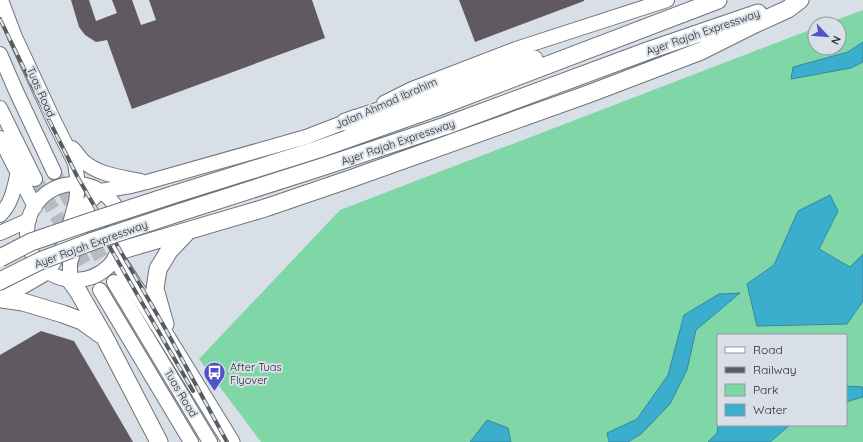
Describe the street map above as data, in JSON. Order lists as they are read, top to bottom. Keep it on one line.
{"streets":{"highway":["Ayer Rajah Expressway"],"main road":["Tuas Road","Jalan Ahmad Ibrahim"]},"places":{"bus stop":["After Tuas Flyover"]},"legend":["Road","Railway","Park","Water"],"north":"bottom right"}
